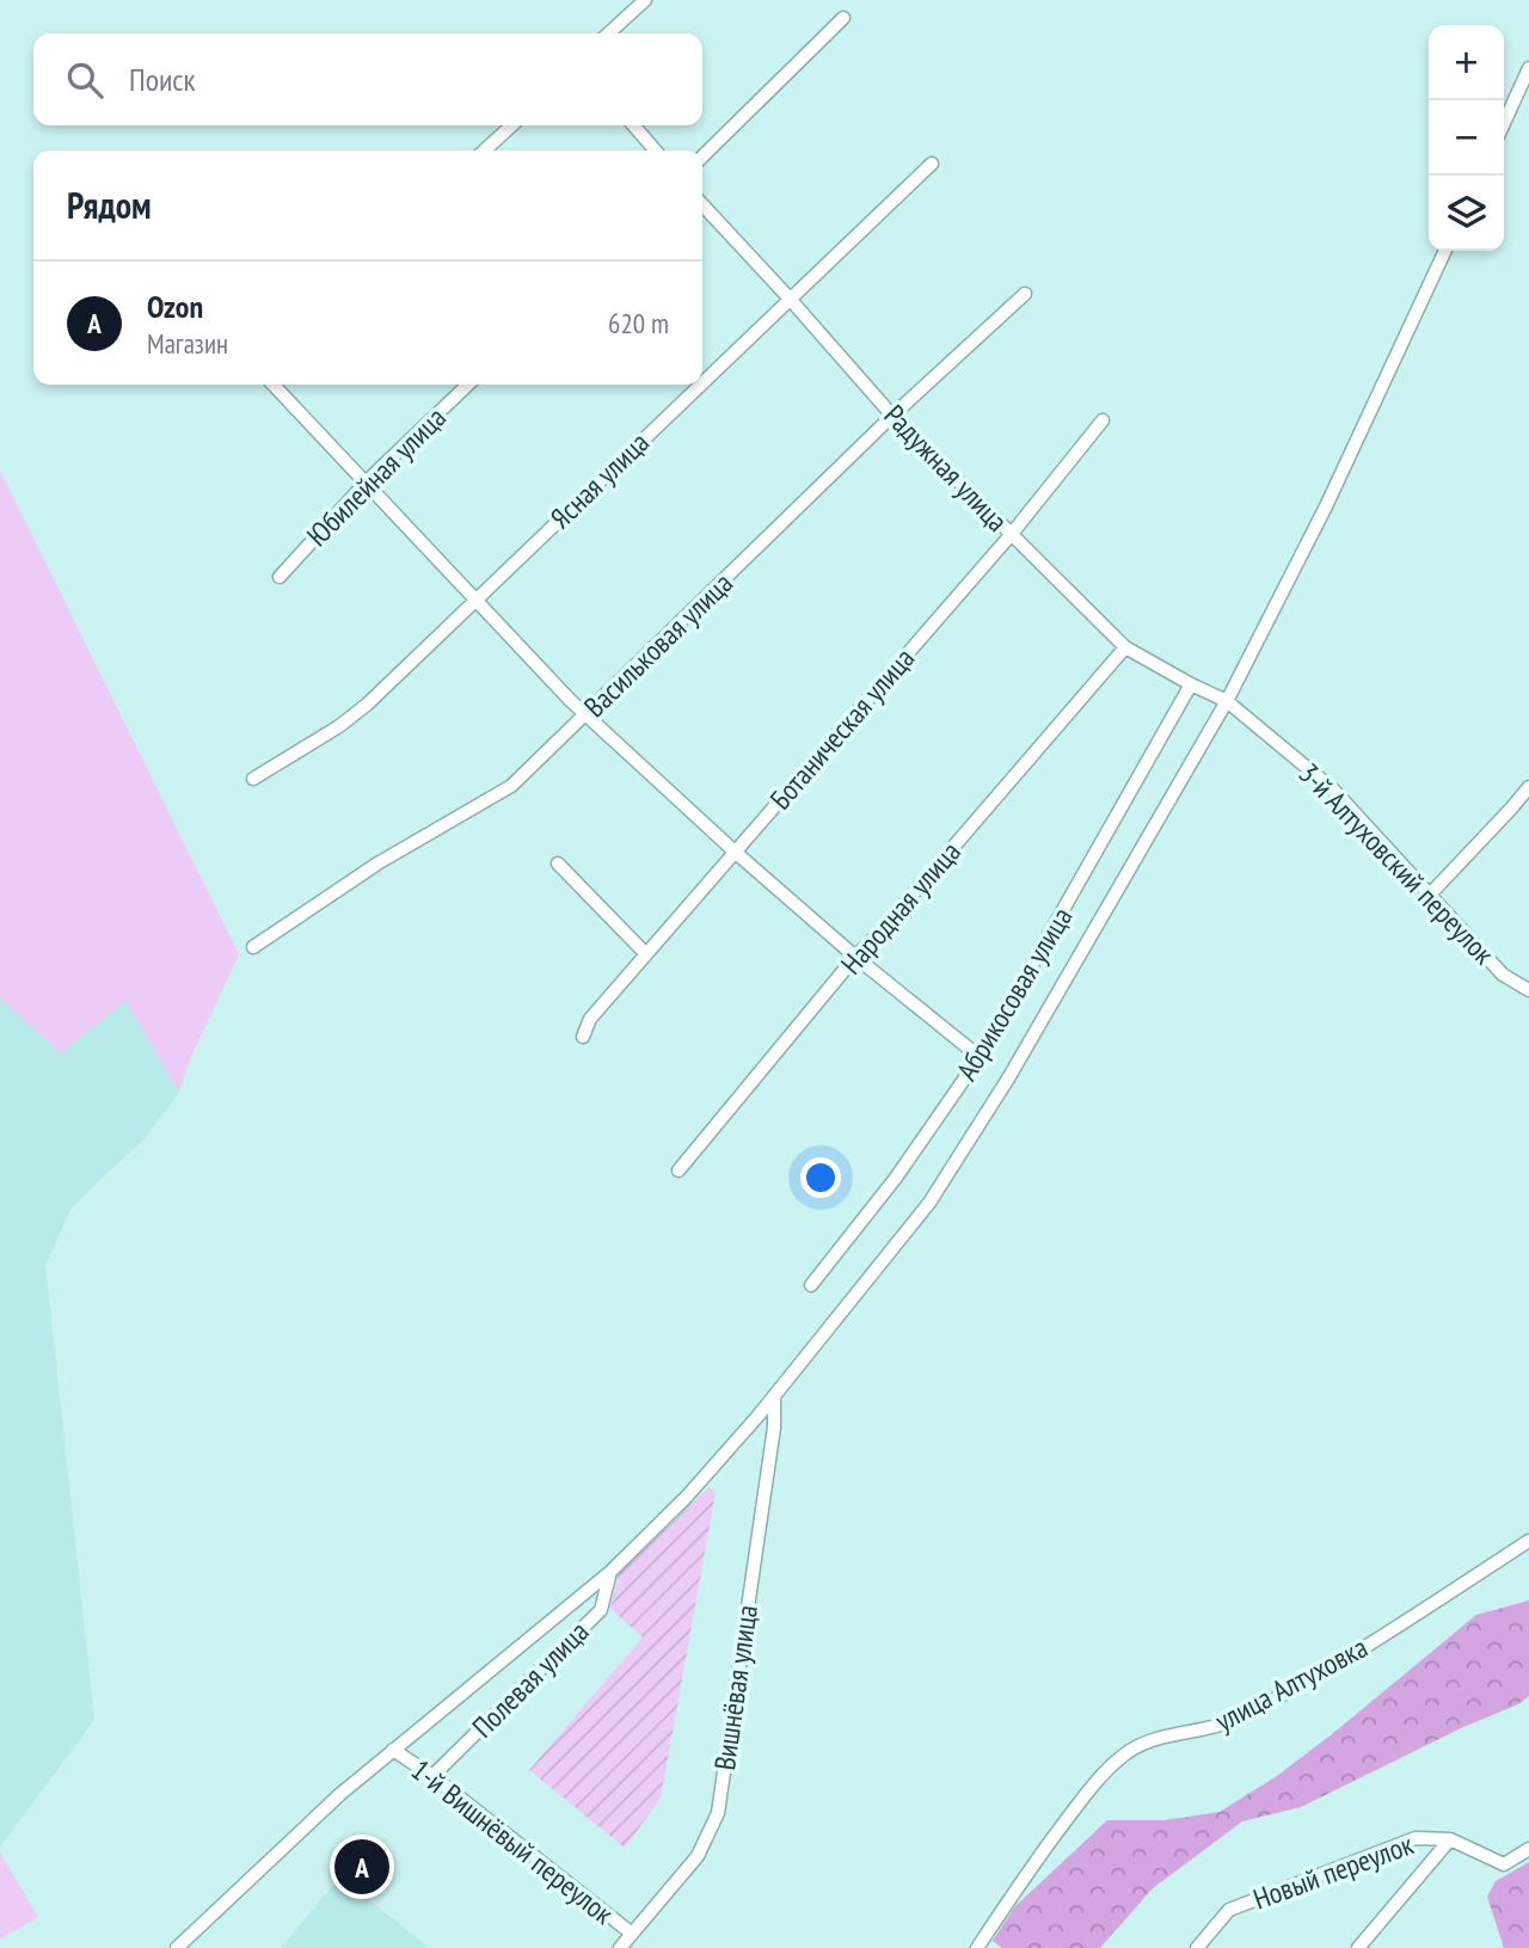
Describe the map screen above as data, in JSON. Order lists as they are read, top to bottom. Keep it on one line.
{"streets":{"street":["Радужная улица","Юбилейная улица","Ясная улица","Васильковая улица","Ботаническая улица","3-й Алтуховский переулок","Народная улица","Абрикосовая улица","Полевая улица","улица Алтуховка","Вишнёвая улица","1-й Вишнёвый переулок","Новый переулок"]},"crossings":[["Радужная улица","Ясная улица"],["Радужная улица","Васильковая улица"],["Радужная улица","Ботаническая улица"],["Радужная улица","3-й Алтуховский переулок"],["Радужная улица","Народная улица"],["Радужная улица","Абрикосовая улица"],["Полевая улица","1-й Вишнёвый переулок"],["Вишнёвая улица","1-й Вишнёвый переулок"]],"page":{"map_buttons":["+","−"],"search":"Поиск","heading":"Рядом","list":[{"mark":"A","name":"Ozon","note":"Магазин","value":"620 m"}],"pins":"A"}}
